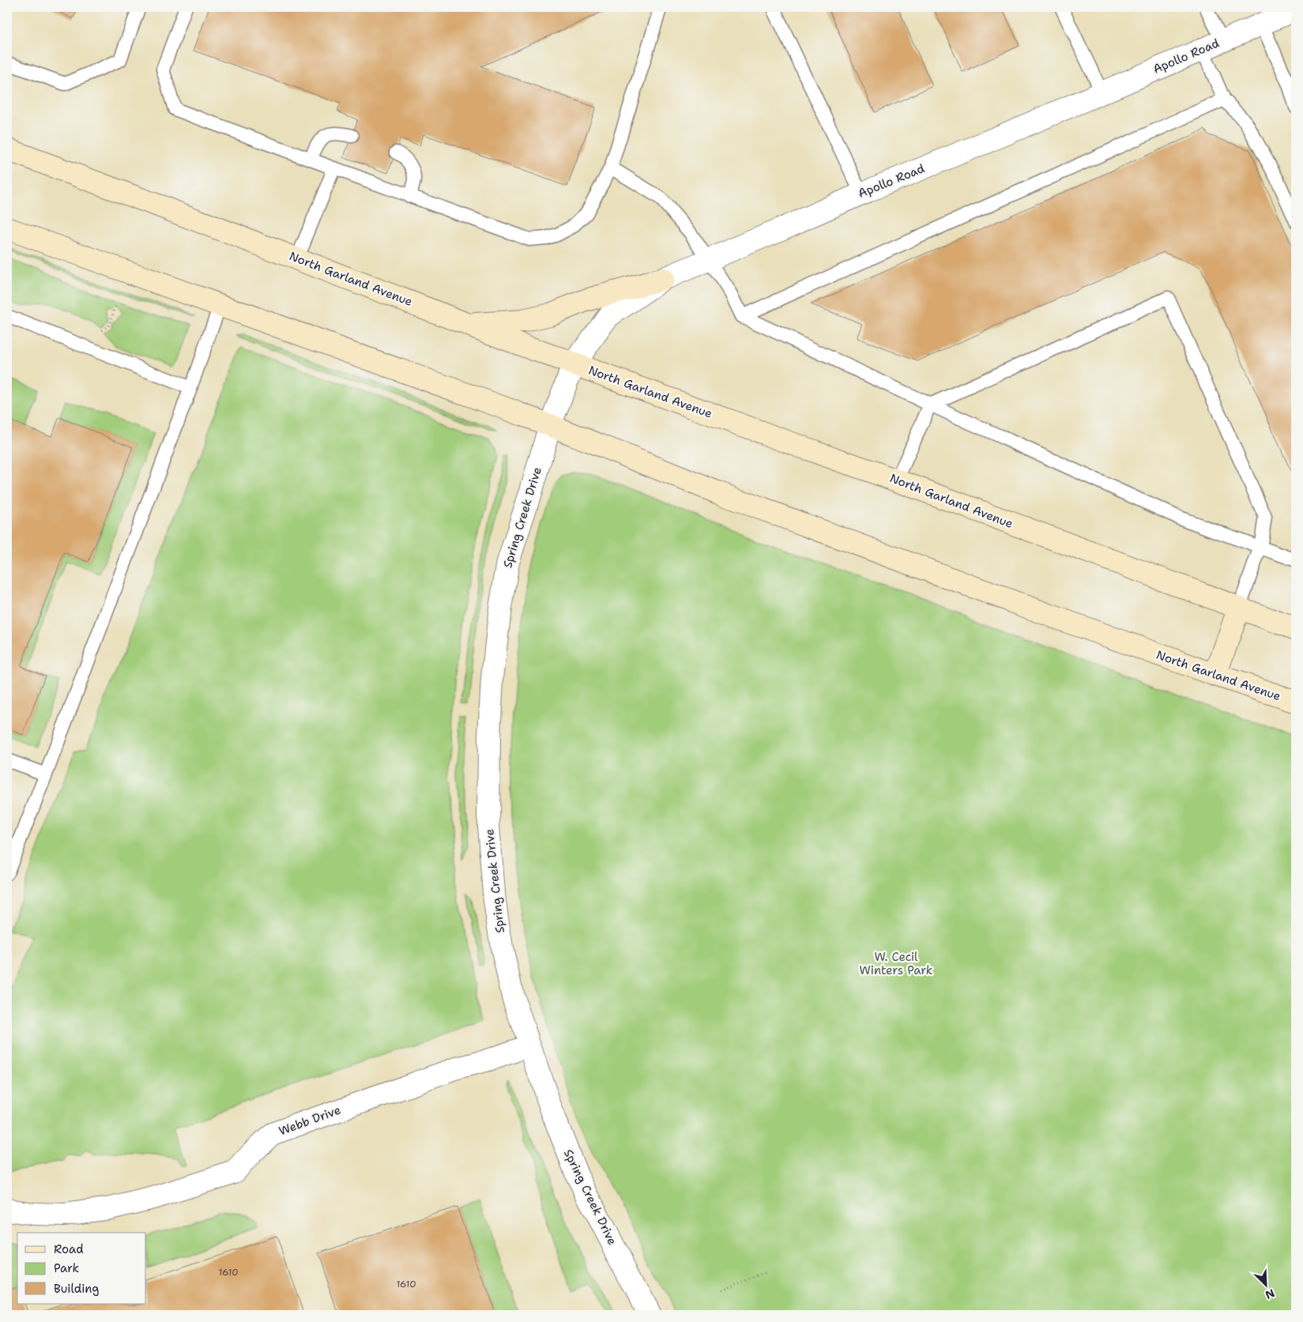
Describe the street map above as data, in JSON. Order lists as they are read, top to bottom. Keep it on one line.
{"streets":{"main road":["North Garland Avenue"],"street":["Apollo Road","Spring Creek Drive","Webb Drive"]},"crossings":[["Apollo Road","North Garland Avenue"],["Apollo Road","Spring Creek Drive"],["North Garland Avenue","Spring Creek Drive"],["Spring Creek Drive","Webb Drive"]],"parks":["W. Cecil Winters Park"],"house_numbers":["1610","1610"],"legend":["Road","Park","Building"],"north":"bottom right"}
